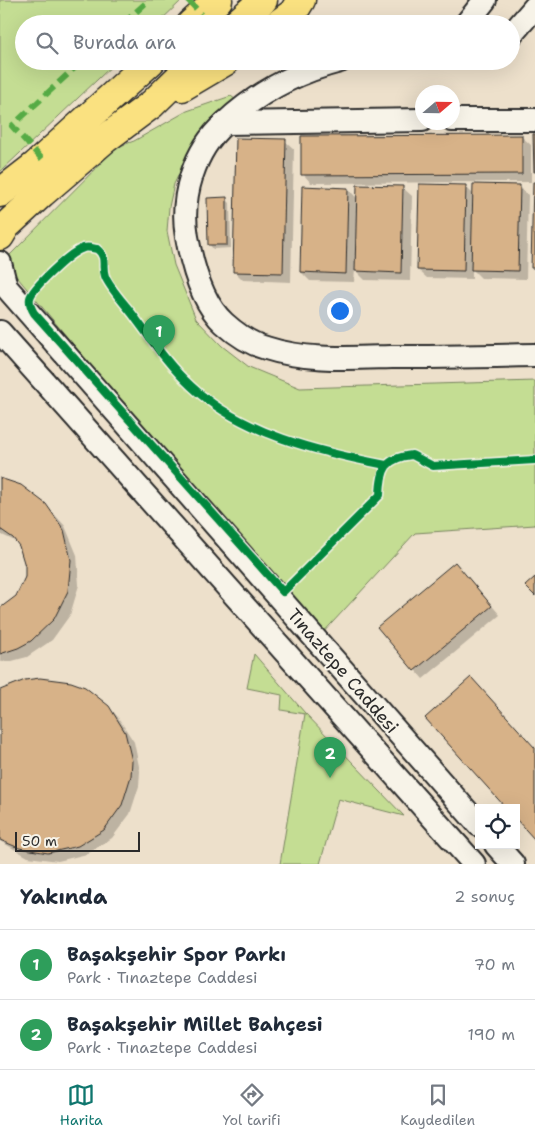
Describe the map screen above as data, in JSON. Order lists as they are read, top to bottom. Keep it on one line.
{"streets":{"street":["Tınaztepe Caddesi"]},"scale_bar":"50 m","north":"right","page":{"search":"Burada ara","pins":["1","2"],"scale":"50 m","heading":["Yakında","2 sonuç"],"list":[{"mark":"1","name":"Başakşehir Spor Parkı","note":"Park · Tınaztepe Caddesi","value":"70 m"},{"mark":"2","name":"Başakşehir Millet Bahçesi","note":"Park · Tınaztepe Caddesi","value":"190 m"}],"nav":["Harita","Yol tarifi","Kaydedilen"]}}
